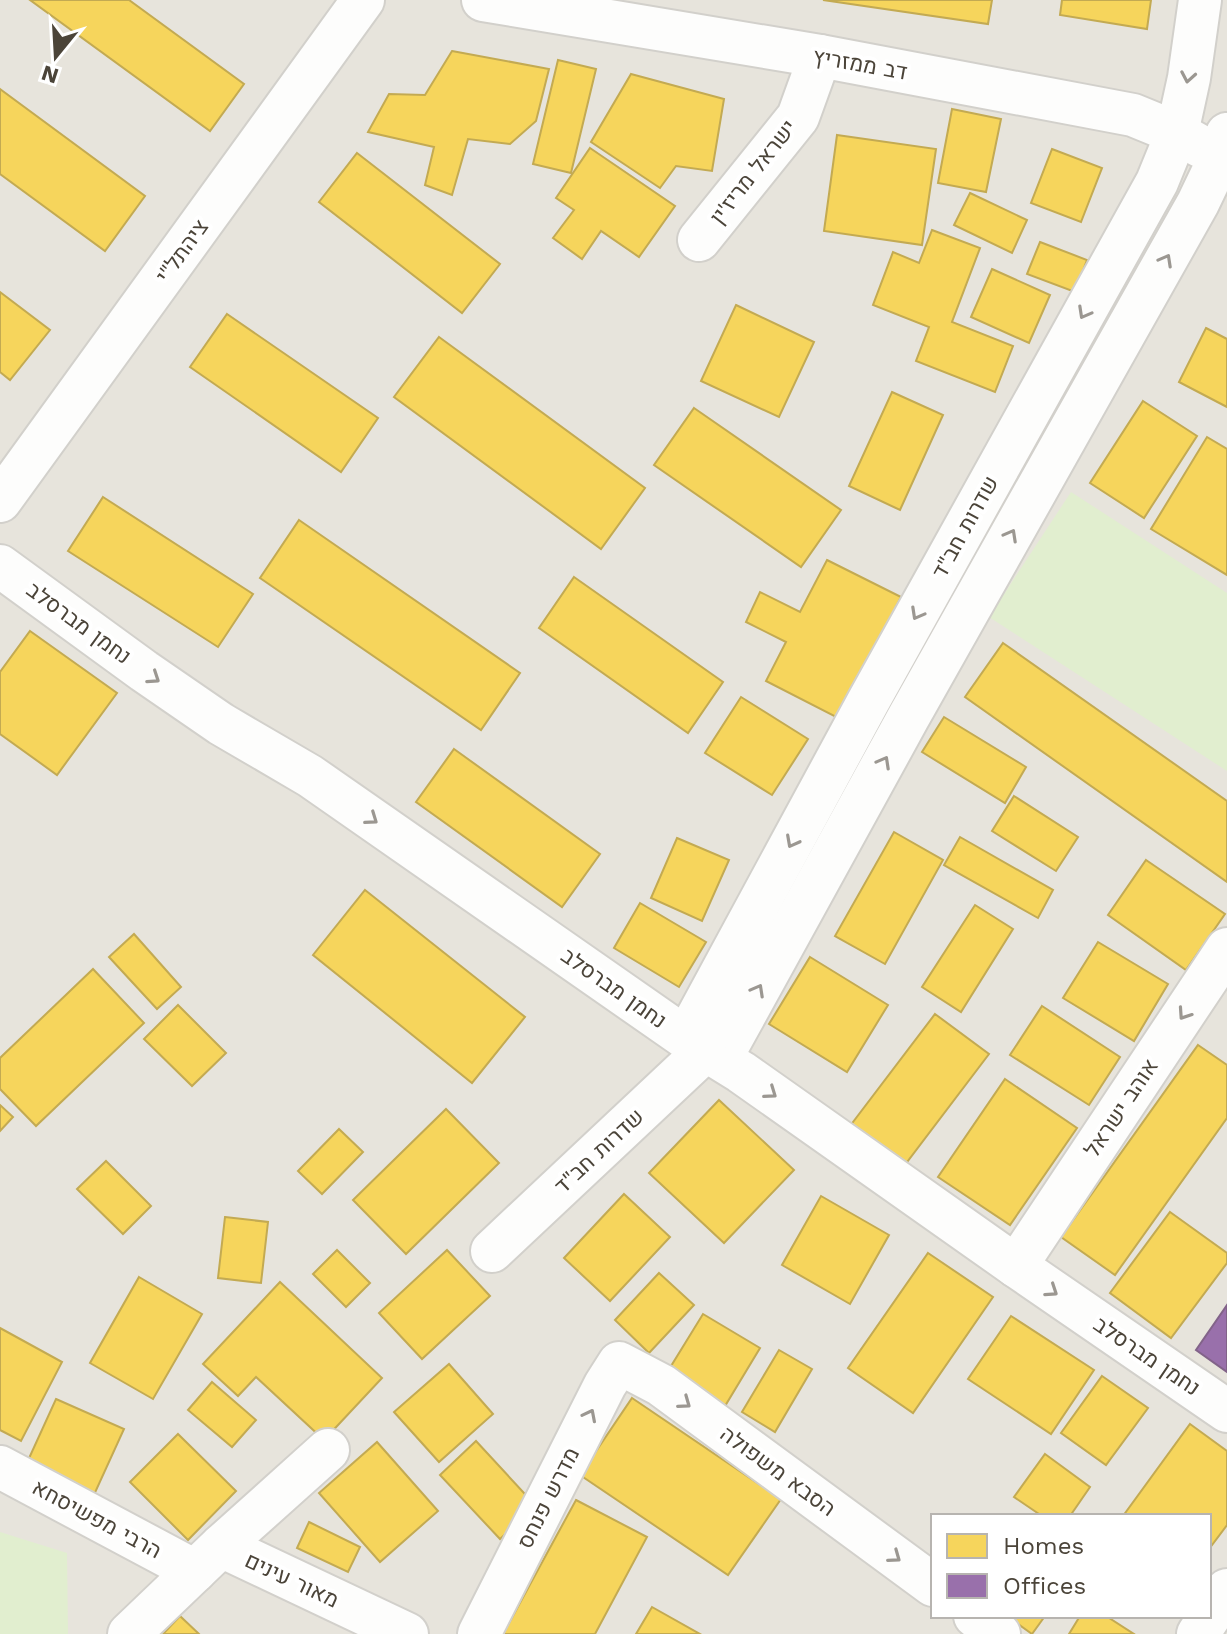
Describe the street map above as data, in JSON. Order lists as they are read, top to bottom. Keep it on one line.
{"streets":{"street":["דב ממזריץ","ישראל מריז'ין","ציהתל\"י","שדרות חב\"ד","נחמן מברסלב","אוהב ישראל","הסבא משפולה","מדרש פנחס","הרבי מפשיסחא","מאור עינים"]},"crossings":[["דב ממזריץ","ישראל מריז'ין"],["דב ממזריץ","שדרות חב\"ד"],["שדרות חב\"ד","נחמן מברסלב"],["נחמן מברסלב","אוהב ישראל"],["הסבא משפולה","מדרש פנחס"],["הרבי מפשיסחא","מאור עינים"]],"one_way":["נחמן מברסלב","אוהב ישראל","הסבא משפולה"],"legend":["Homes","Offices"],"north":"bottom"}
